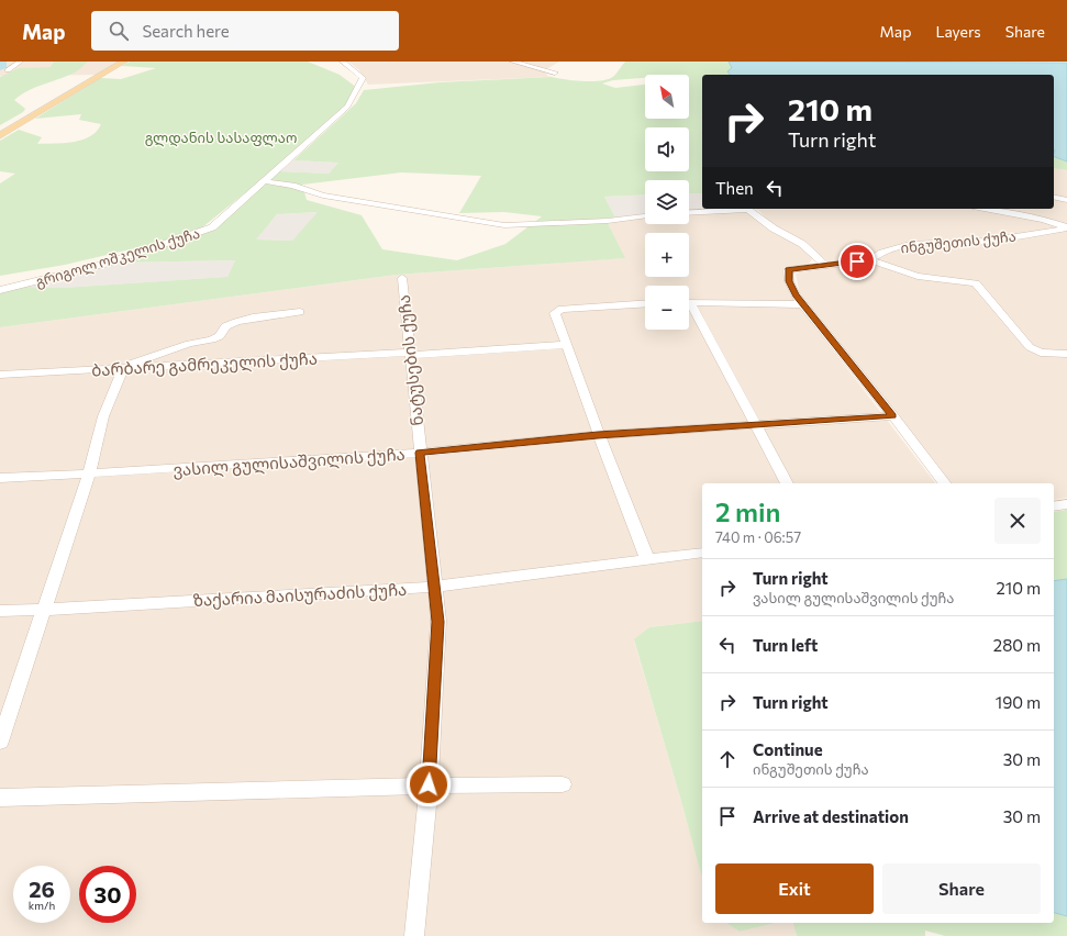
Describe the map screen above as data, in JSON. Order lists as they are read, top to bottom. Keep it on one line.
{"streets":{"street":["ინგუშეთის ქუჩა","გრიგოლ ოშკელის ქუჩა","ნატუსების ქუჩა","ბარბარე გამრეკელის ქუჩა","ვასილ გულისაშვილის ქუჩა","ზაქარია მაისურაძის ქუჩა"]},"crossings":[["ნატუსების ქუჩა","ბარბარე გამრეკელის ქუჩა"],["ნატუსების ქუჩა","ვასილ გულისაშვილის ქუჩა"],["ნატუსების ქუჩა","ზაქარია მაისურაძის ქუჩა"]],"parks":["გლდანის სასაფლაო"],"north":"top left","page":{"header":"Map","search":"Search here","nav":["Map","Layers","Share"],"map_buttons":["+","−"],"turn":["210 m","Turn right"],"then":"Then","heading":["2 min","740 m · 06:57"],"list":[{"name":"Turn right","note":"ვასილ გულისაშვილის ქუჩა","value":"210 m"},{"name":"Turn left","value":"280 m"},{"name":"Turn right","value":"190 m"},{"name":"Continue","note":"ინგუშეთის ქუჩა","value":"30 m"},{"name":"Arrive at destination","value":"30 m"}],"buttons":["Exit","Share"],"speed":"26 km/h","limit":"30"}}
